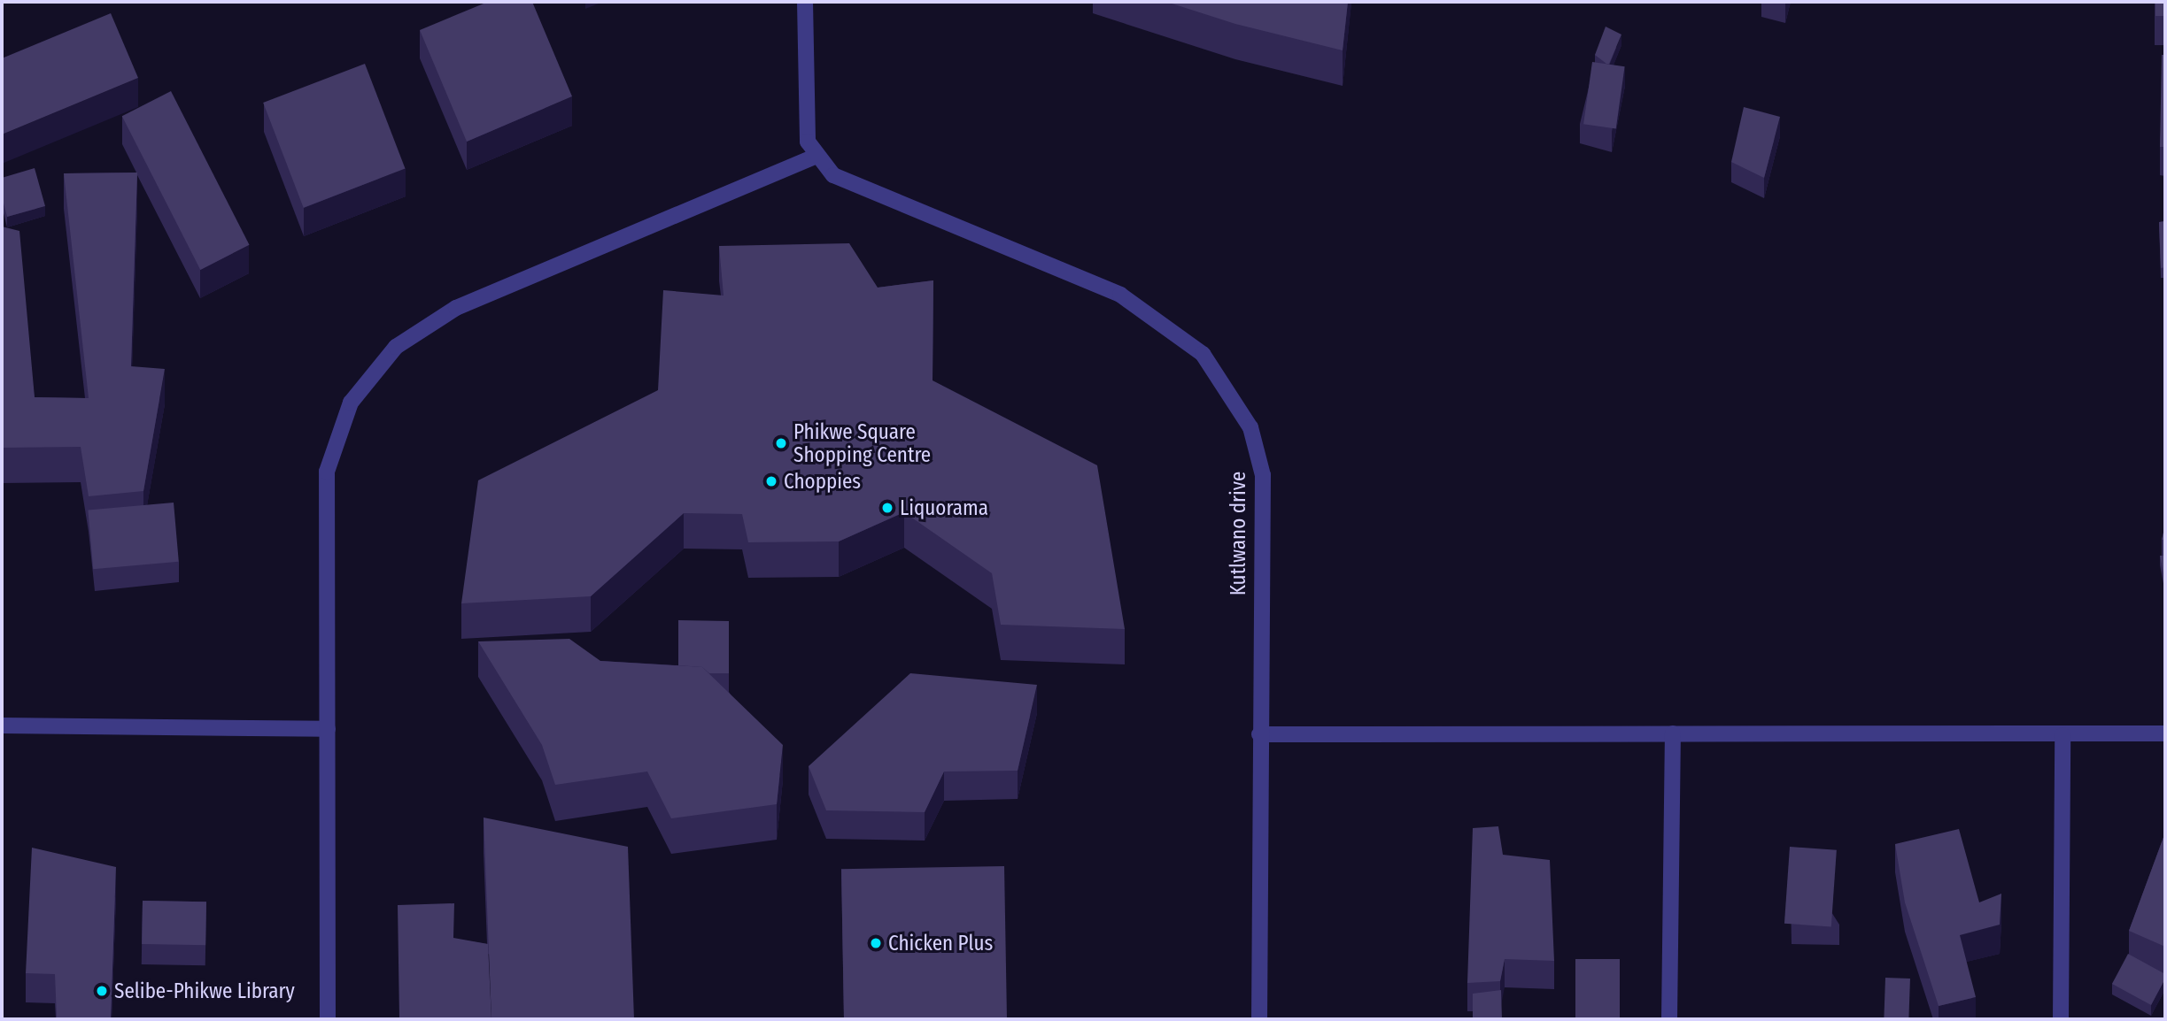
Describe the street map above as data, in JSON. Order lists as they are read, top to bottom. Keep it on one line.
{"streets":{"street":["Kutlwano drive"]},"places":["Phikwe Square Shopping Centre","Choppies","Liquorama","Chicken Plus","Selibe-Phikwe Library"]}
